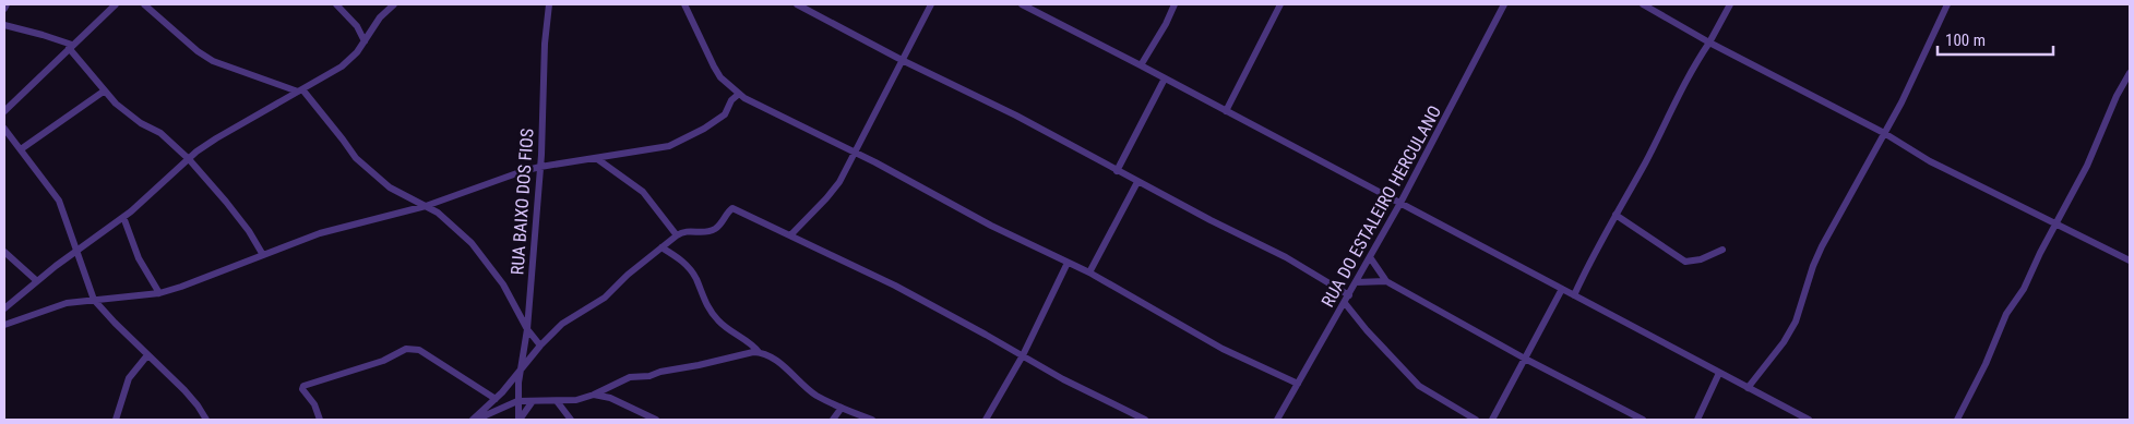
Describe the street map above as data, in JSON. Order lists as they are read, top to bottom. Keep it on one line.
{"streets":{"street":["RUA BAIXO DOS FIOS","RUA DO ESTALEIRO HERCULANO"]},"scale_bar":"100 m"}
